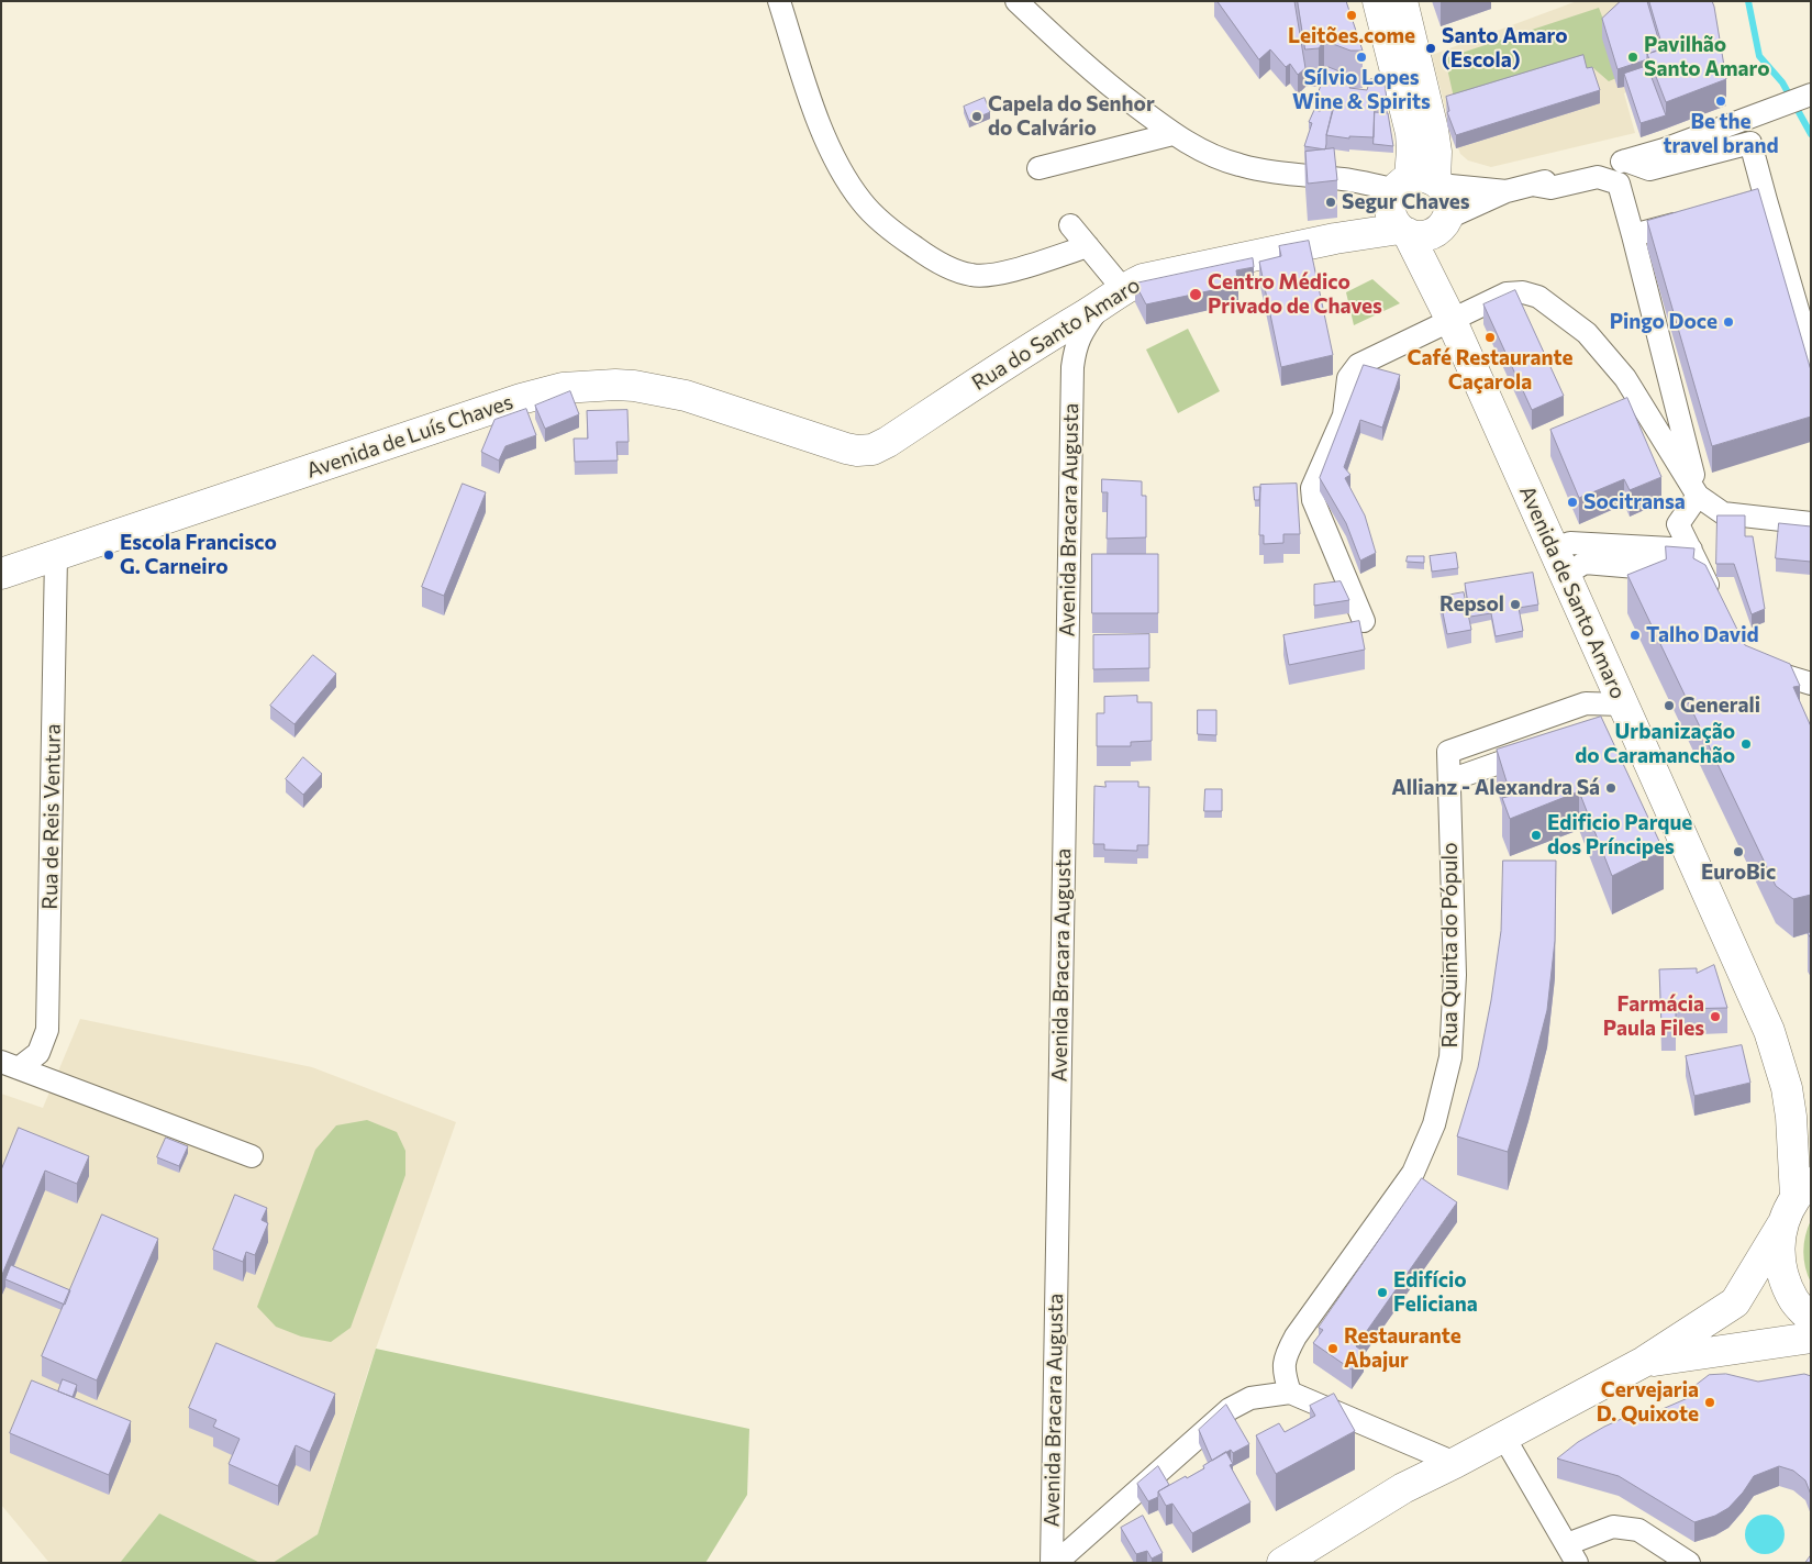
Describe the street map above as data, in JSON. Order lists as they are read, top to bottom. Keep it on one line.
{"streets":{"main road":["Rua do Santo Amaro","Avenida de Luís Chaves","Avenida de Santo Amaro"],"street":["Avenida Bracara Augusta","Rua de Reis Ventura","Rua Quinta do Pópulo"]},"crossings":[["Rua do Santo Amaro","Avenida de Luís Chaves"],["Rua do Santo Amaro","Avenida Bracara Augusta"],["Rua do Santo Amaro","Avenida de Santo Amaro"],["Avenida de Luís Chaves","Rua de Reis Ventura"],["Avenida de Santo Amaro","Rua Quinta do Pópulo"]],"places":["Leitões.come","Santo Amaro (Escola)","Sílvio Lopes Wine & Spirits","Pavilhão Santo Amaro","Be the travel brand","Capela do Senhor do Calvário","Segur Chaves","Centro Médico Privado de Chaves","Pingo Doce","Café Restaurante Caçarola","Socitransa","Escola Francisco G. Carneiro","Repsol","Talho David","Generali","Urbanização do Caramanchão","Allianz - Alexandra Sá","Edificio Parque dos Príncipes","EuroBic","Farmácia Paula Files","Edifício Feliciana","Restaurante Abajur","Cervejaria D. Quixote"]}
